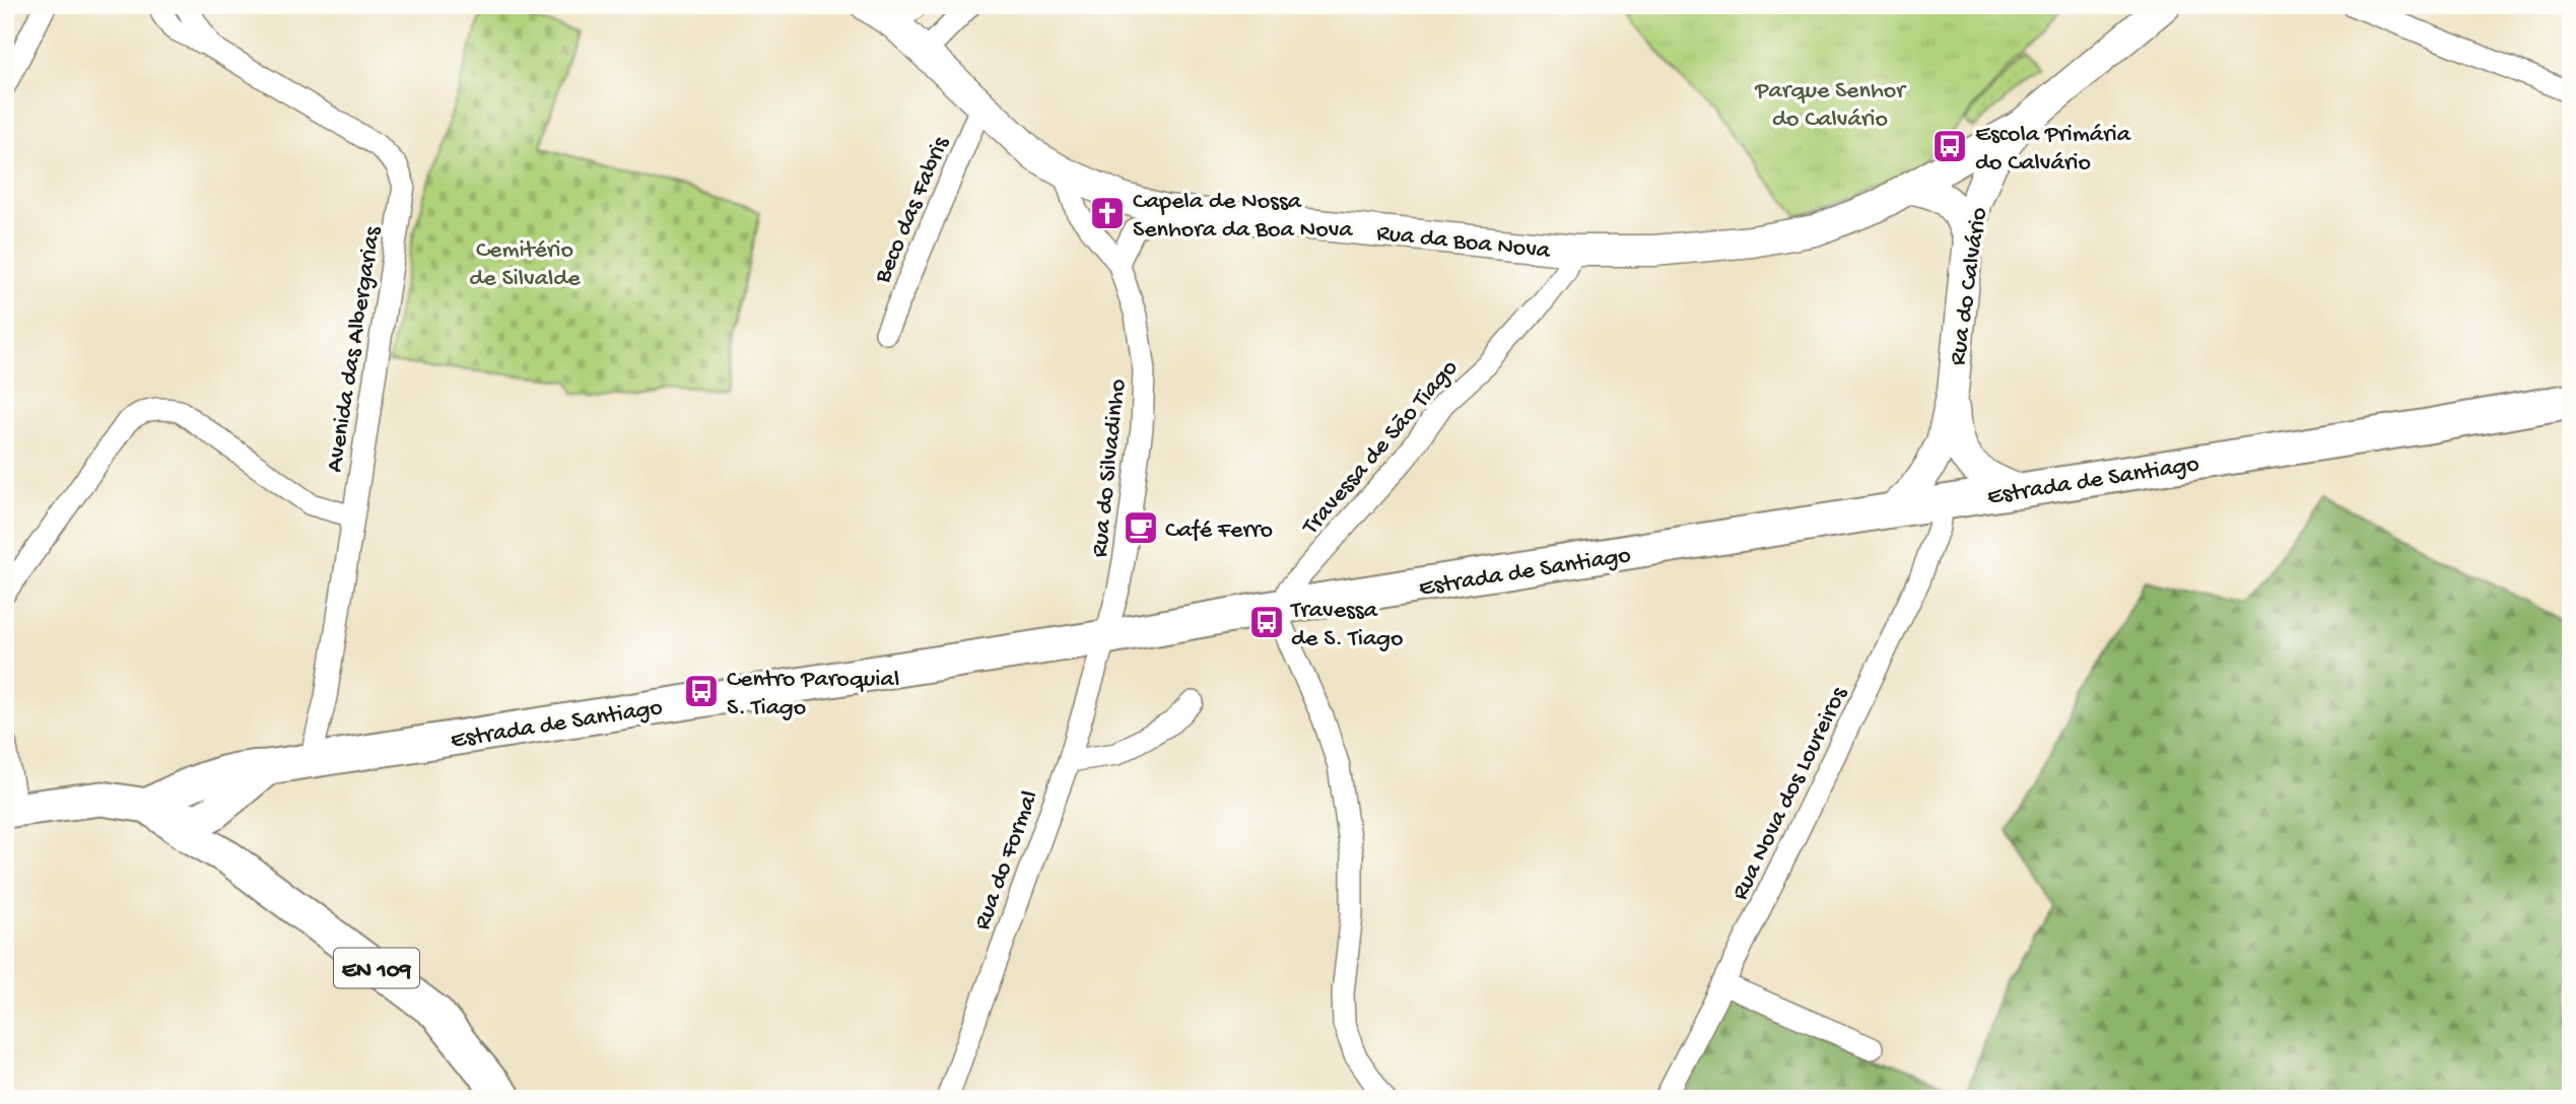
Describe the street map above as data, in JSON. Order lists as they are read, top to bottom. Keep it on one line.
{"streets":{"main road":["Rua da Boa Nova","Rua do Calvário","Estrada de Santiago","EN 109"],"street":["Beco das Fabris","Avenida das Albergarias","Travessa de São Tiago","Rua do Silvadinho","Rua Nova dos Loureiros","Rua do Formal"]},"crossings":[["Beco das Fabris","Rua da Boa Nova"],["Rua da Boa Nova","Rua do Calvário"],["Rua da Boa Nova","Travessa de São Tiago"],["Rua da Boa Nova","Rua do Silvadinho"],["Rua do Calvário","Estrada de Santiago"],["Rua do Calvário","Rua Nova dos Loureiros"],["Avenida das Albergarias","Estrada de Santiago"],["Travessa de São Tiago","Estrada de Santiago"],["Rua do Silvadinho","Estrada de Santiago"],["Rua do Silvadinho","Rua do Formal"],["Estrada de Santiago","Rua Nova dos Loureiros"],["Estrada de Santiago","Rua do Formal"],["Estrada de Santiago","EN 109"]],"parks":["Parque Senhor do Calvário","Cemitério de Silvalde"],"places":{"bus stop":["Escola Primária do Calvário","Travessa de S. Tiago","Centro Paroquial S. Tiago"],"church":["Capela de Nossa Senhora da Boa Nova"],"cafe":["Café Ferro"]}}
